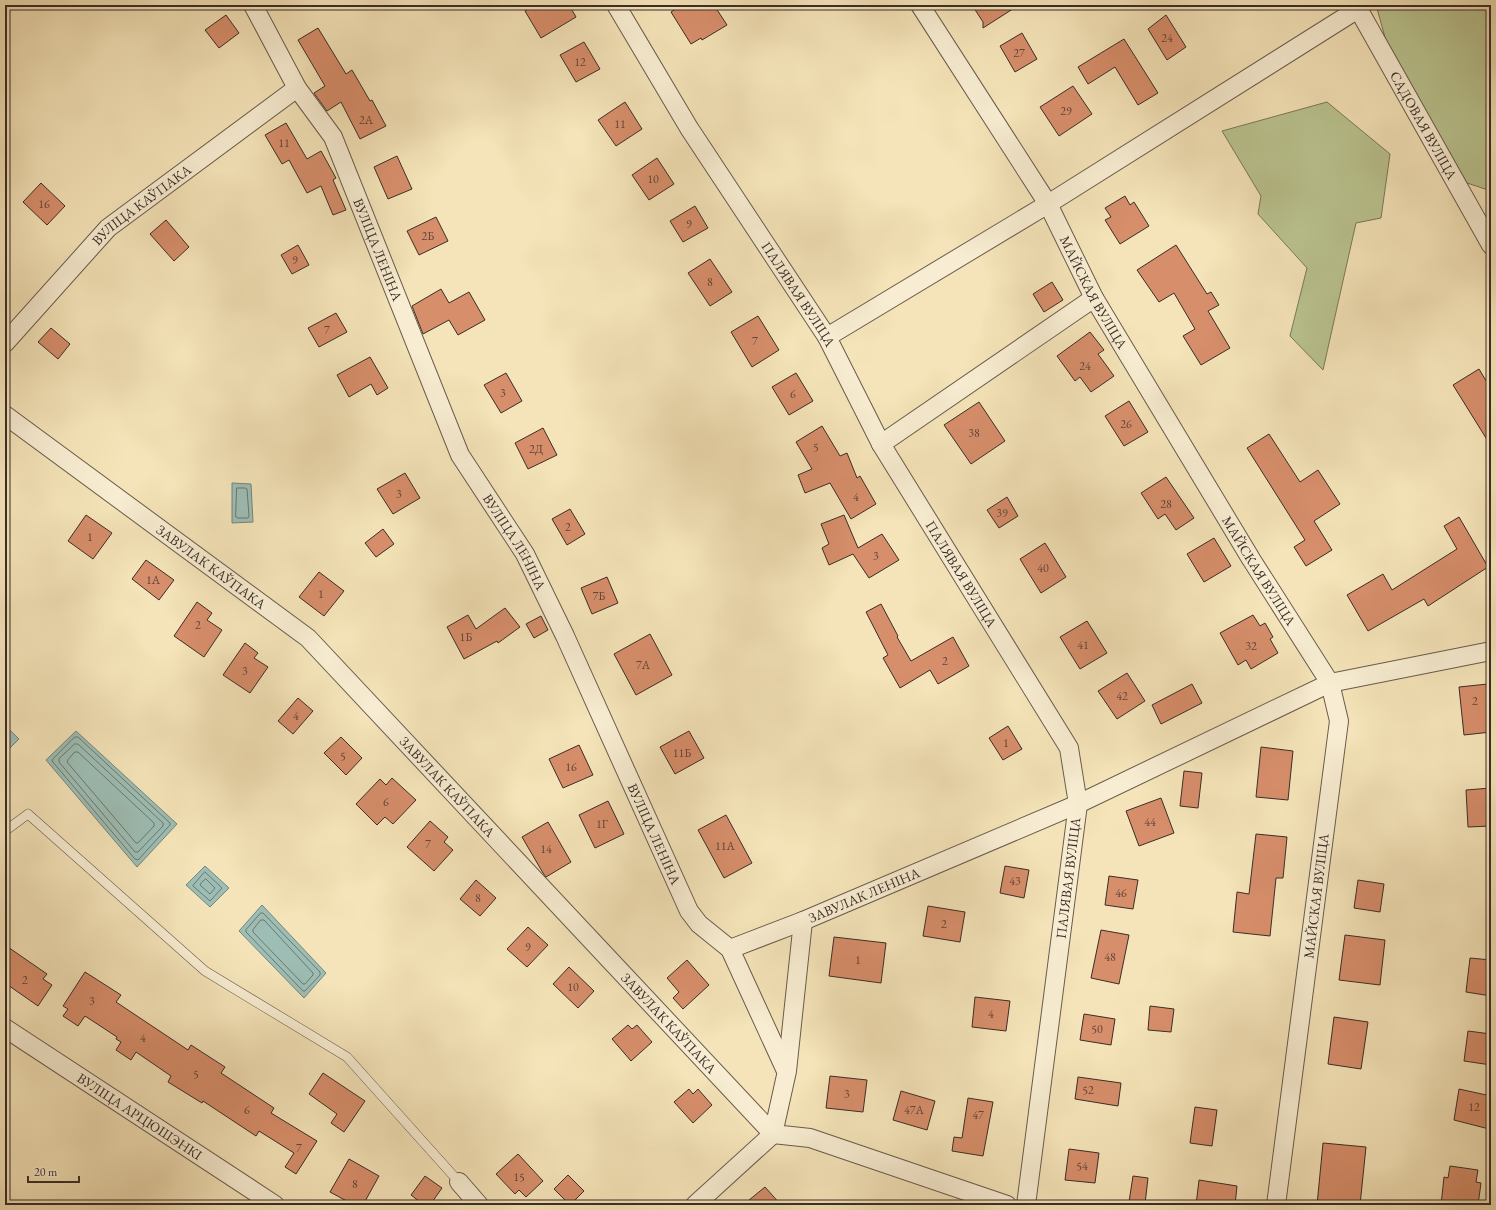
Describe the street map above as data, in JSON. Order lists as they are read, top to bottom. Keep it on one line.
{"streets":{"street":["САДОВАЯ ВУЛІЦА","ВУЛІЦА КАЎПАКА","ВУЛІЦА ЛЕНІНА","МАЙСКАЯ ВУЛІЦА","ПАЛЯВАЯ ВУЛІЦА","ЗАВУЛАК КАЎПАКА","ЗАВУЛАК ЛЕНІНА","ВУЛІЦА АРЦЮШЭНКІ"]},"crossings":[["ВУЛІЦА КАЎПАКА","ВУЛІЦА ЛЕНІНА"],["ВУЛІЦА ЛЕНІНА","ЗАВУЛАК ЛЕНІНА"],["МАЙСКАЯ ВУЛІЦА","ЗАВУЛАК ЛЕНІНА"],["ПАЛЯВАЯ ВУЛІЦА","ЗАВУЛАК ЛЕНІНА"],["ЗАВУЛАК КАЎПАКА","ЗАВУЛАК ЛЕНІНА"]],"house_numbers":["24","27","12","29","2А","11","11","10","16","9","2Б","9","8","7","7","24","3","6","26","38","5","2Д","3","4","28","39","2","1","3","40","1А","1","7Б","2","1Б","41","32","2","7А","3","42","2","4","1","11Б","5","16","6","44","1Г","7","11А","14","43","46","8","2","9","48","1","2","10","3","4","50","4","5","52","3","12","6","47А","47","7","54","15","8"],"scale_bar":"20 m"}
